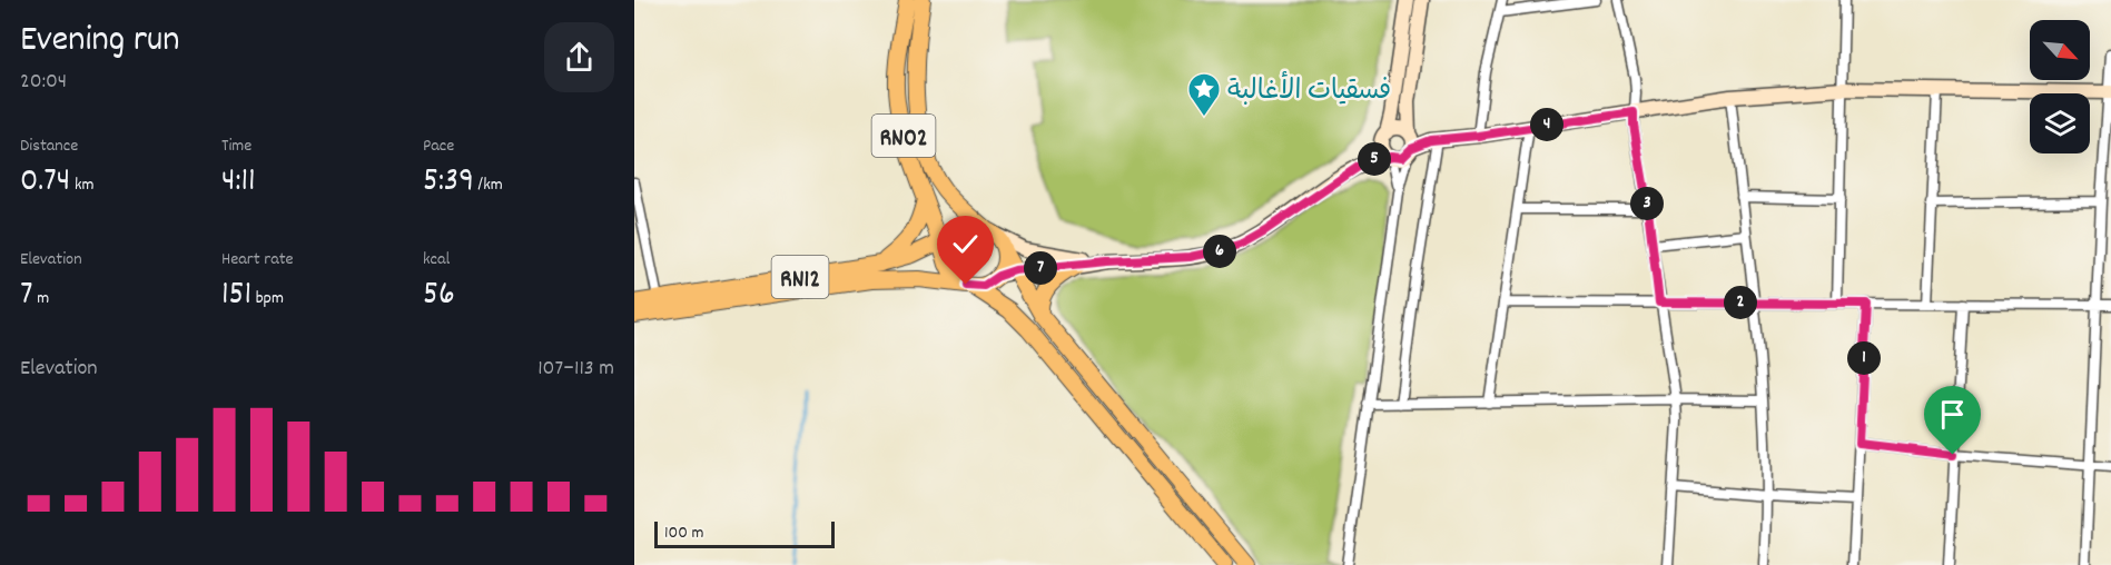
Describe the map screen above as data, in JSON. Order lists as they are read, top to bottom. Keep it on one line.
{"streets":{"main road":["RN02","RN12"]},"crossings":[["RN02","RN12"]],"places":{"place":["فسقيات الأغالبة"]},"scale_bar":"100 m","north":"bottom right","page":{"heading":["Evening run","20:04"],"pins":["4","5","3","6","7","2","1"],"stats":[["Distance","0.74 km"],["Time","4:11"],["Pace","5:39 /km"],["Elevation","7 m"],["Heart rate","151 bpm"],["kcal","56"]],"chart":["Elevation","107–113 m"],"scale":"100 m"}}
